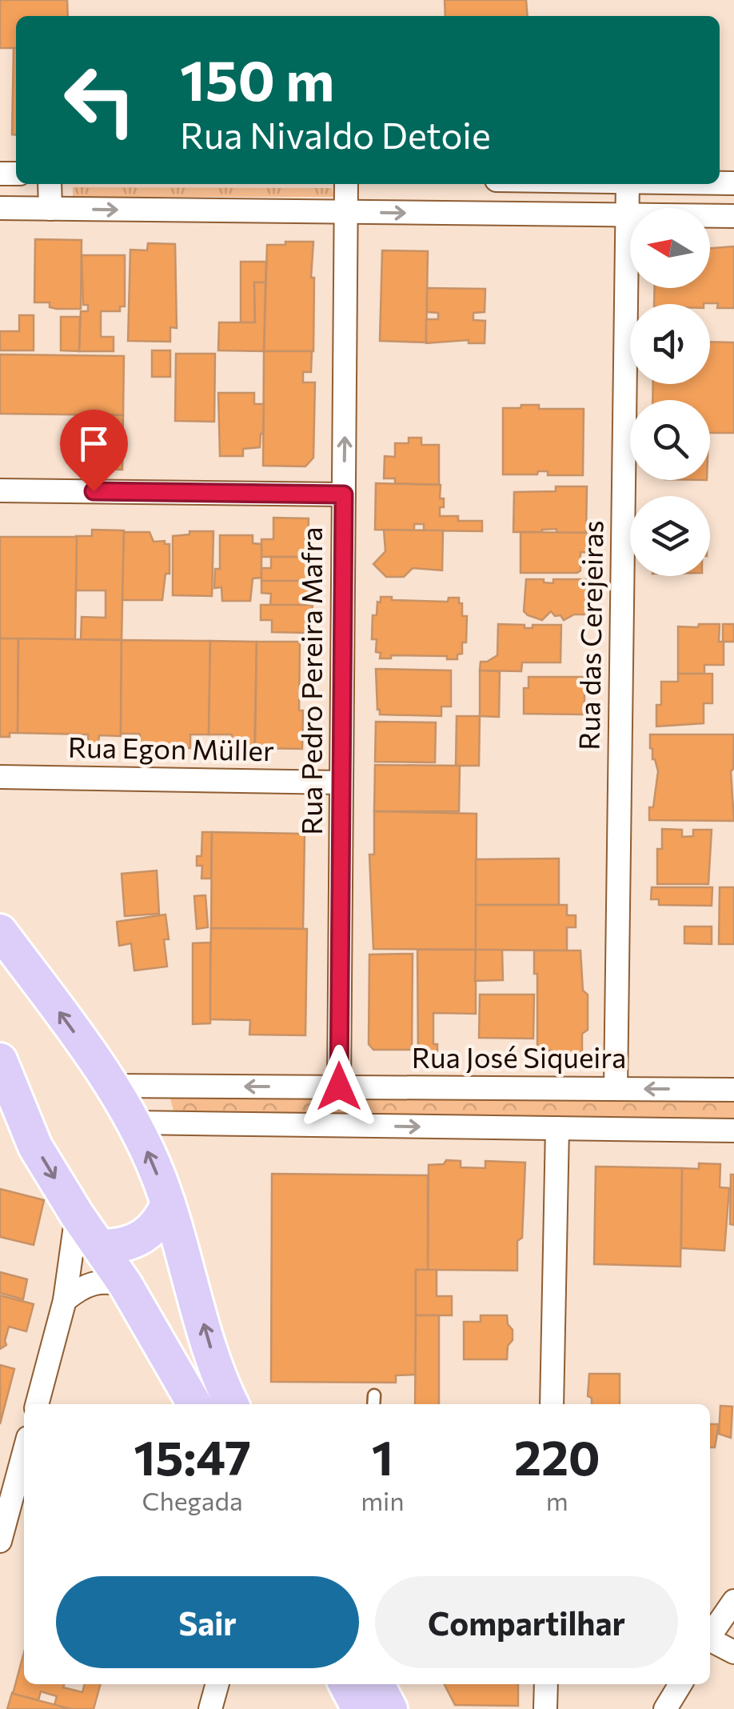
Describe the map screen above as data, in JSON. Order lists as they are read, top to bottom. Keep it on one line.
{"streets":{"street":["Rua das Cerejeiras","Rua Pedro Pereira Mafra","Rua Egon Müller","Rua José Siqueira"]},"crossings":[["Rua das Cerejeiras","Rua José Siqueira"],["Rua Pedro Pereira Mafra","Rua Egon Müller"],["Rua Pedro Pereira Mafra","Rua José Siqueira"]],"north":"left","page":{"turn":["150 m","Rua Nivaldo Detoie"],"eta":["15:47","Chegada","1","min","220","m"],"buttons":["Sair","Compartilhar"]}}
